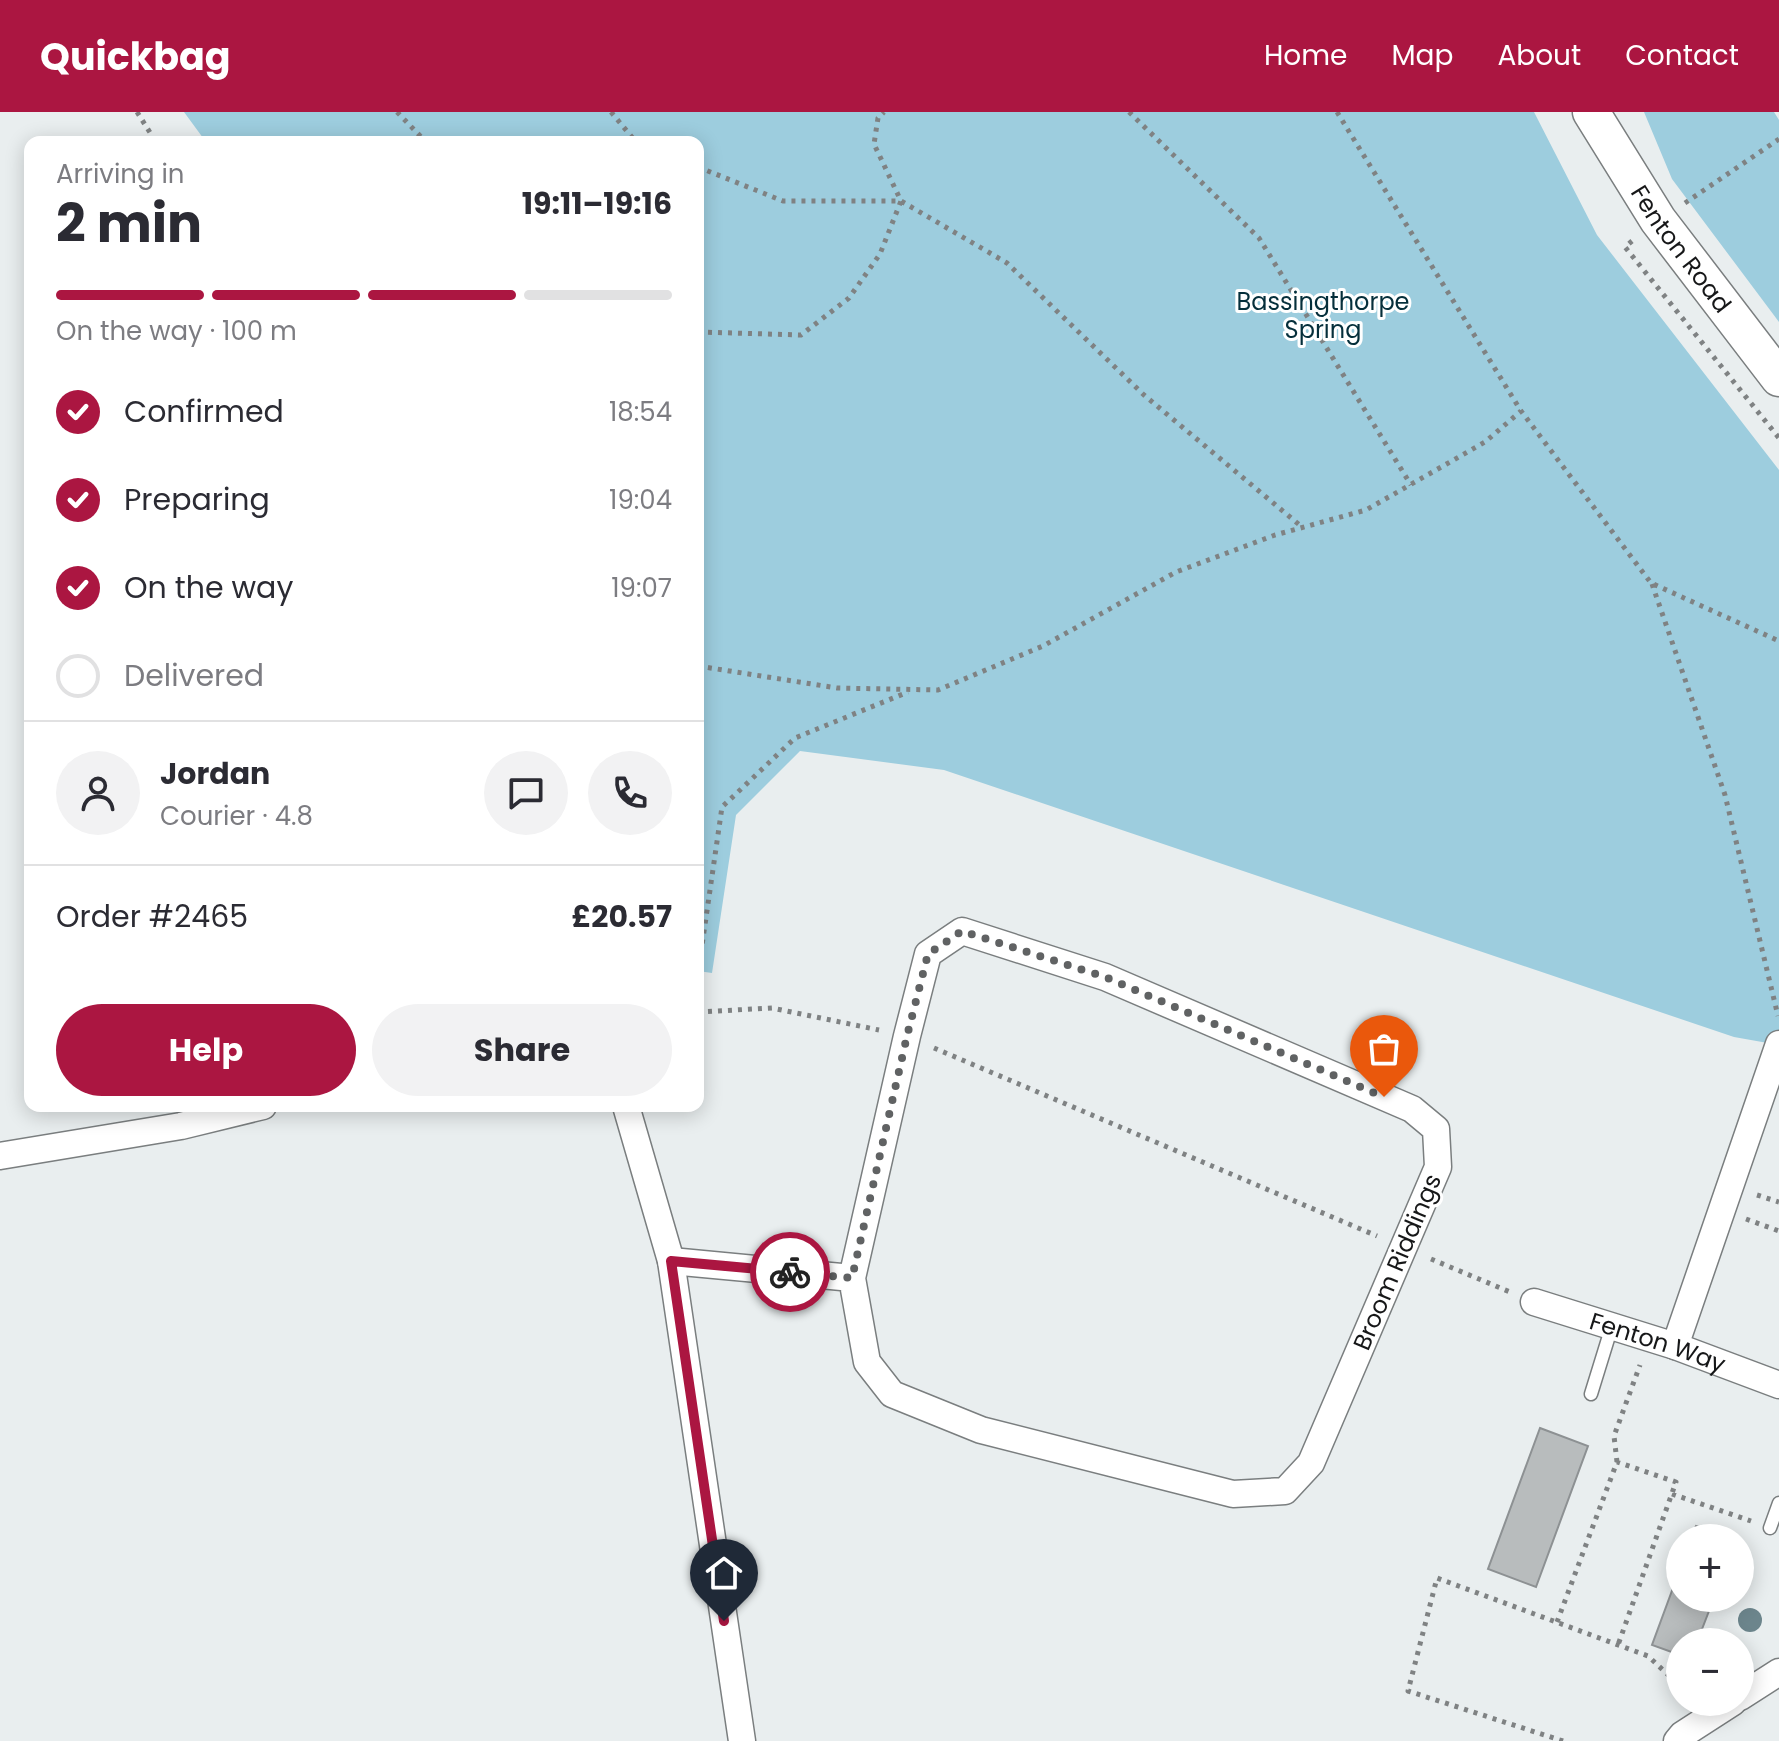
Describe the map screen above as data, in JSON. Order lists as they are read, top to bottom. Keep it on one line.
{"streets":{"street":["Fenton Road","Broom Riddings","Fenton Way"]},"parks":["Bassingthorpe Spring"],"page":{"header":"Quickbag","nav":["Home","Map","About","Contact"],"heading":["2 min","Arriving in","19:11–19:16"],"panel":["Jordan","Courier · 4.8","Order #2465","£20.57"],"bar":"On the way · 100 m","list":[["Confirmed","18:54"],["Preparing","19:04"],["On the way","19:07"],"Delivered"],"buttons":["Help","Share"],"map_buttons":["+","−"]}}
